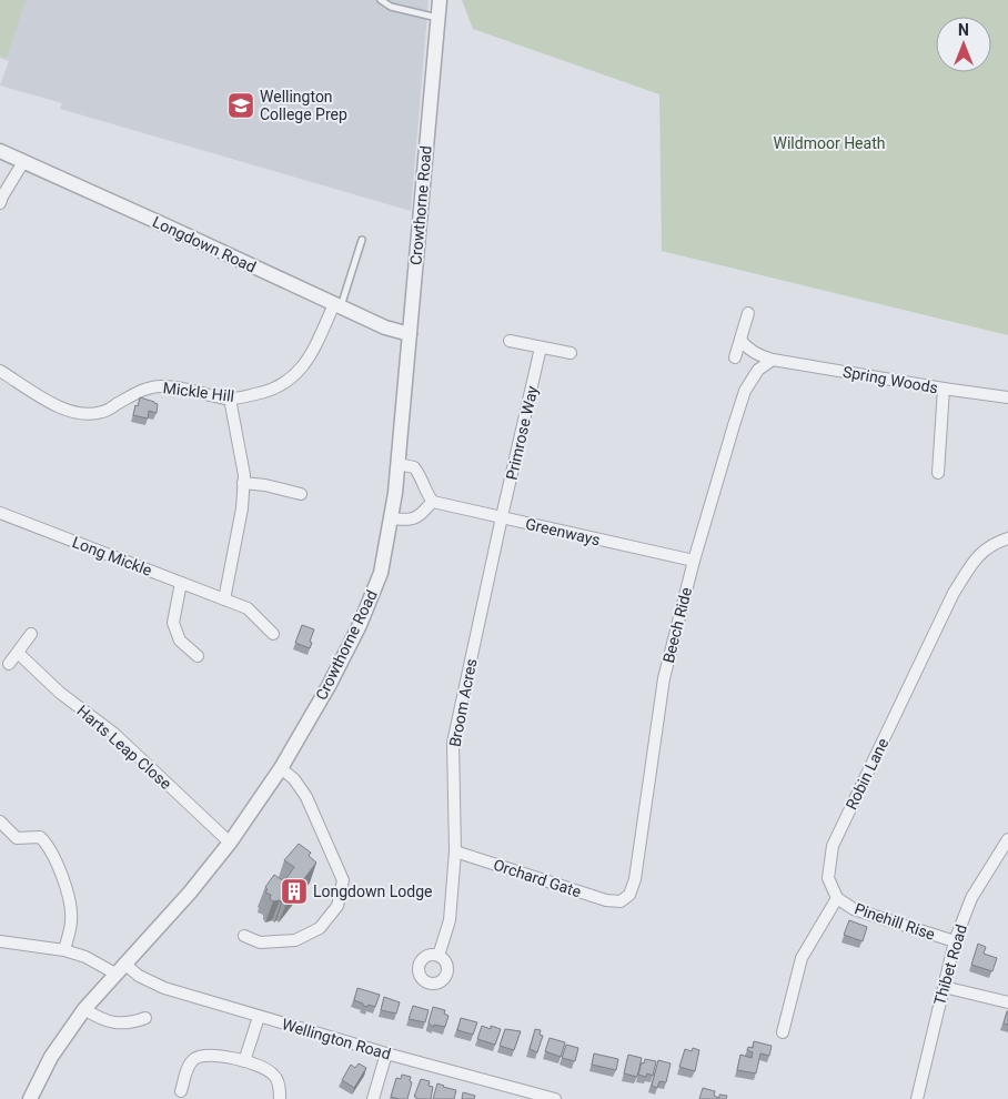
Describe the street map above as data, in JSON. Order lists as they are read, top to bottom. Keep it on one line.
{"streets":{"street":["Crowthorne Road","Longdown Road","Spring Woods","Mickle Hill","Primrose Way","Greenways","Long Mickle","Beech Ride","Broom Acres","Harts Leap Close","Robin Lane","Orchard Gate","Pinehill Rise","Thibet Road","Wellington Road"]},"crossings":[["Crowthorne Road","Longdown Road"],["Crowthorne Road","Harts Leap Close"],["Crowthorne Road","Wellington Road"],["Longdown Road","Mickle Hill"],["Spring Woods","Beech Ride"],["Primrose Way","Greenways"],["Primrose Way","Broom Acres"],["Greenways","Beech Ride"],["Greenways","Broom Acres"],["Beech Ride","Orchard Gate"],["Broom Acres","Orchard Gate"],["Robin Lane","Pinehill Rise"],["Pinehill Rise","Thibet Road"]],"parks":["Wildmoor Heath"],"places":{"school or university":["Wellington College Prep"],"building":["Longdown Lodge"]},"north":"top"}
